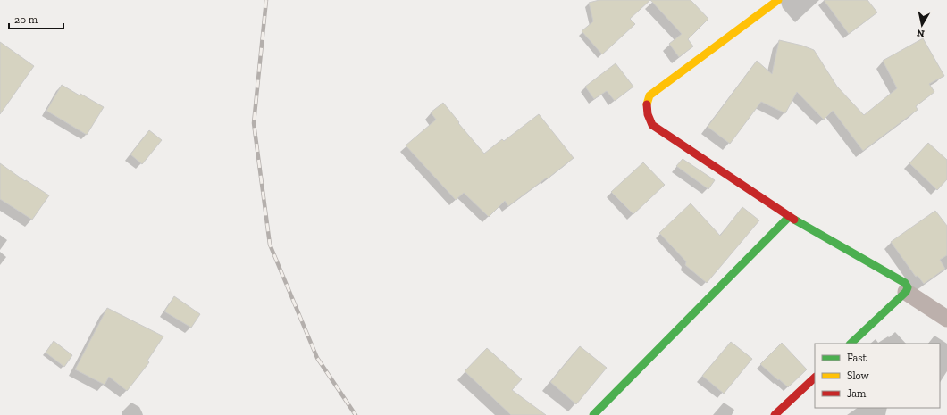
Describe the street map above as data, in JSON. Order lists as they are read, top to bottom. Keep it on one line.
{"legend":["Fast","Slow","Jam"],"scale_bar":"20 m","north":"bottom"}
